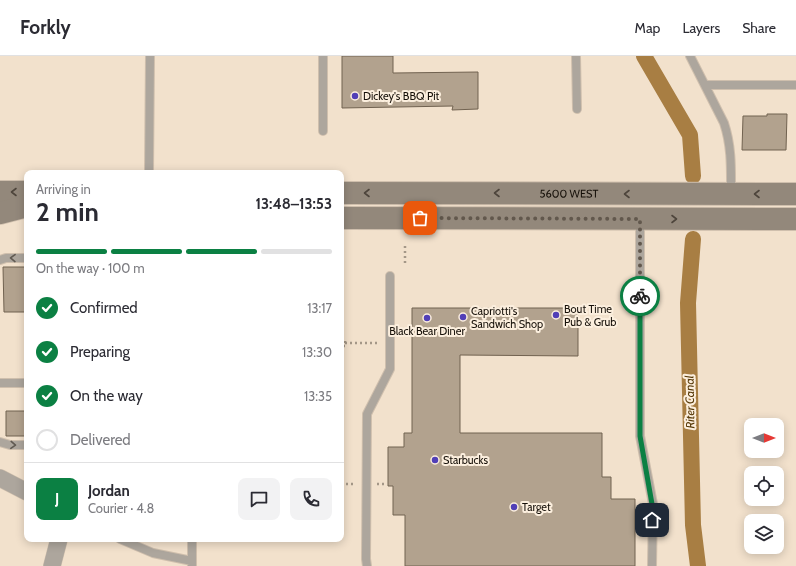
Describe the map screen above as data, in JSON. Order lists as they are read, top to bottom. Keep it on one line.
{"streets":{"main road":["5600 WEST"]},"water":["Riter Canal"],"places":["Dickey's BBQ Pit","Bout Time Pub & Grub","Capriotti's Sandwich Shop","Black Bear Diner","Starbucks","Target"],"north":"right","page":{"header":"Forkly","nav":["Map","Layers","Share"],"heading":["2 min","Arriving in","13:48–13:53"],"panel":["Jordan","Courier · 4.8"],"bar":"On the way · 100 m","list":[["Confirmed","13:17"],["Preparing","13:30"],["On the way","13:35"],"Delivered"],"round":"J"}}
